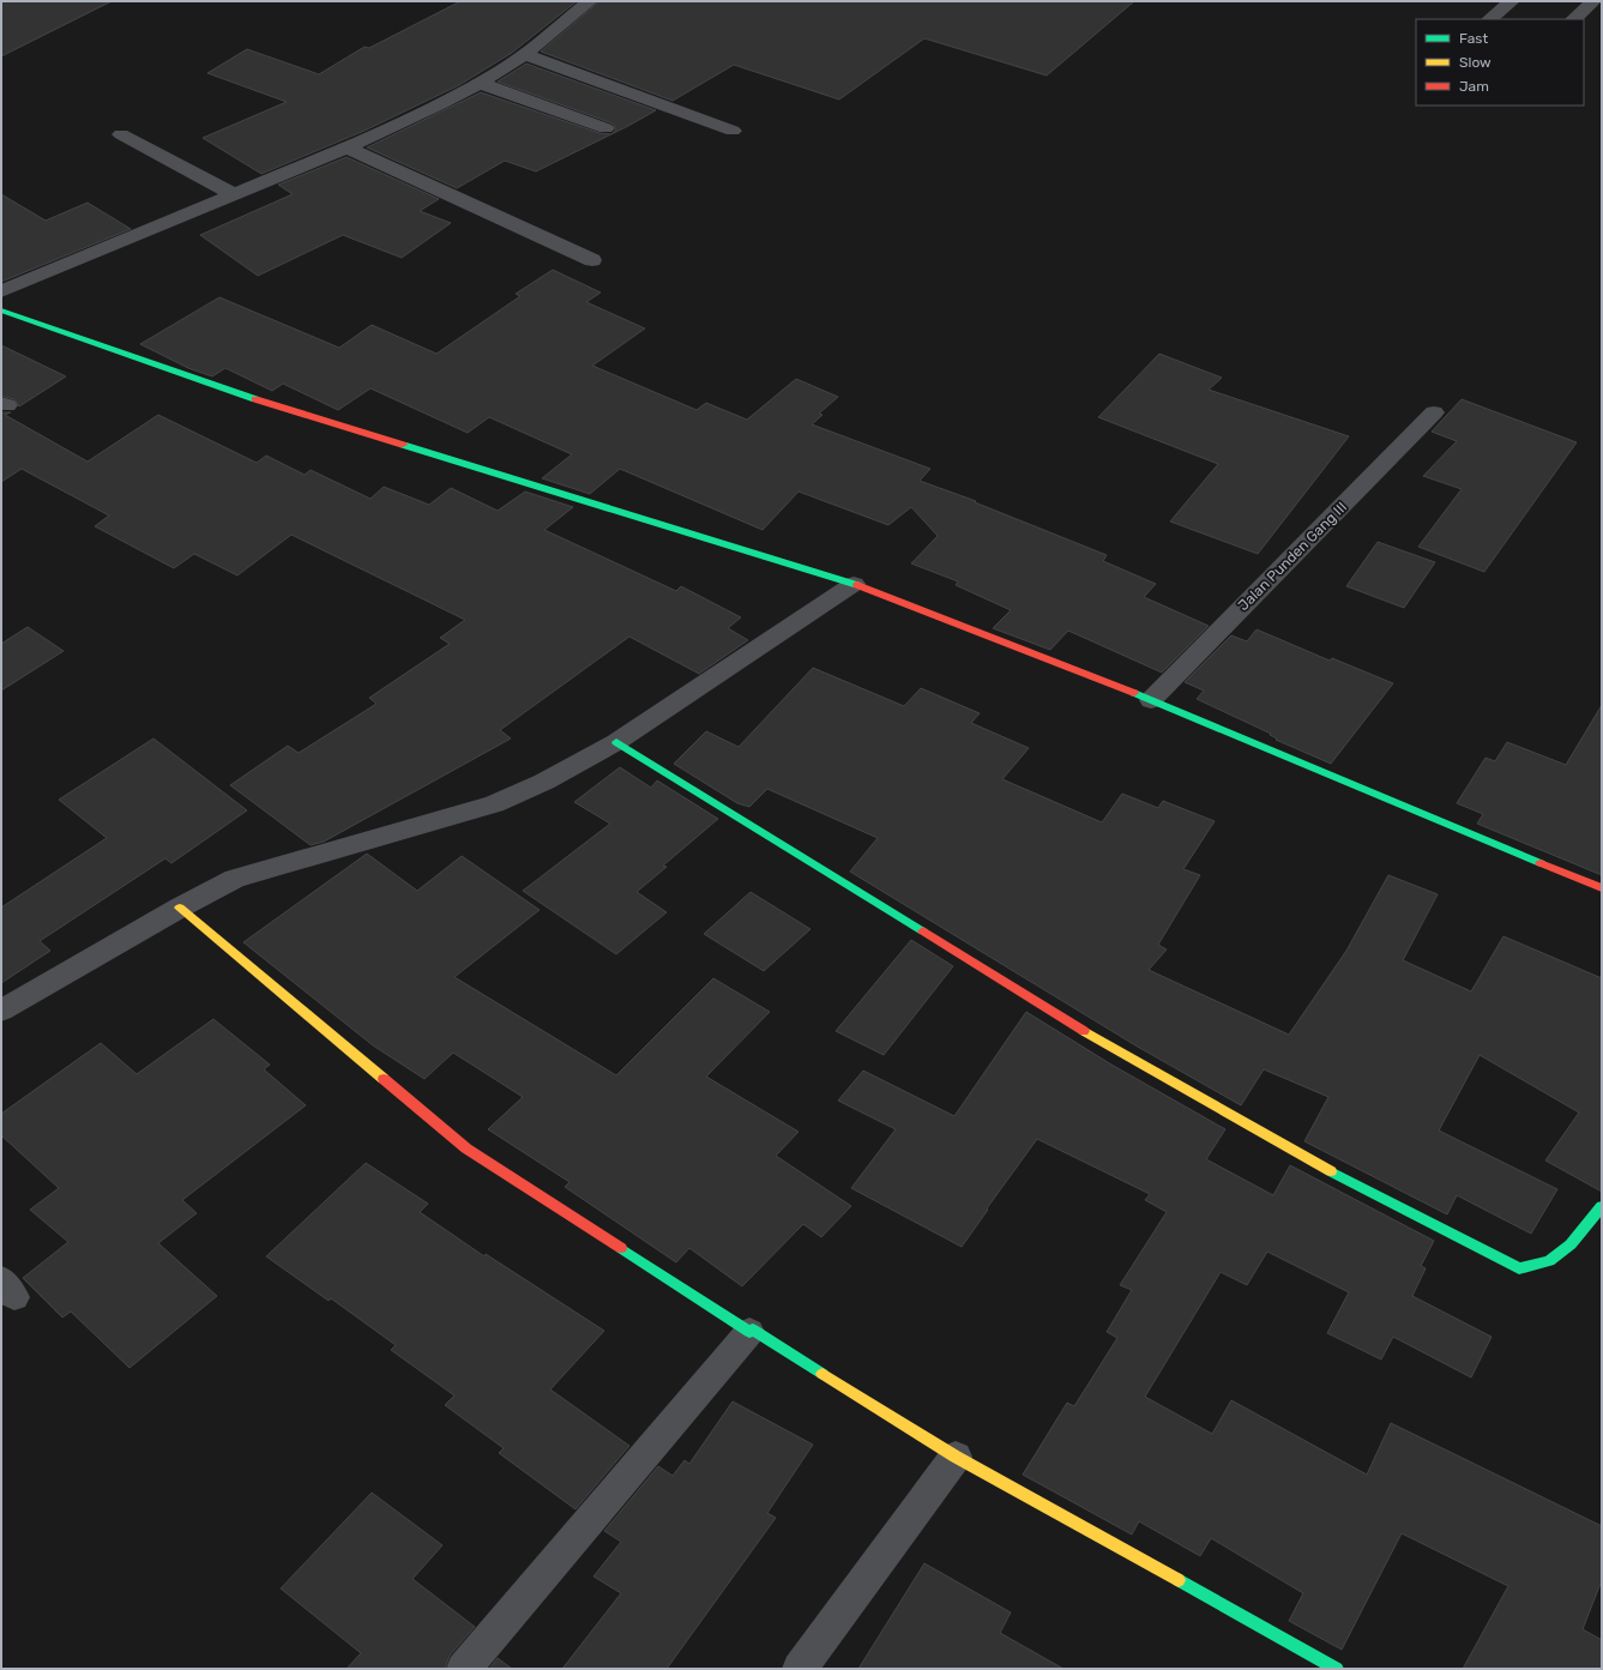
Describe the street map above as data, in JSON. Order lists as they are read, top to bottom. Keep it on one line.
{"streets":{"street":["Jalan Punden Gang III"]},"legend":["Fast","Slow","Jam"]}
